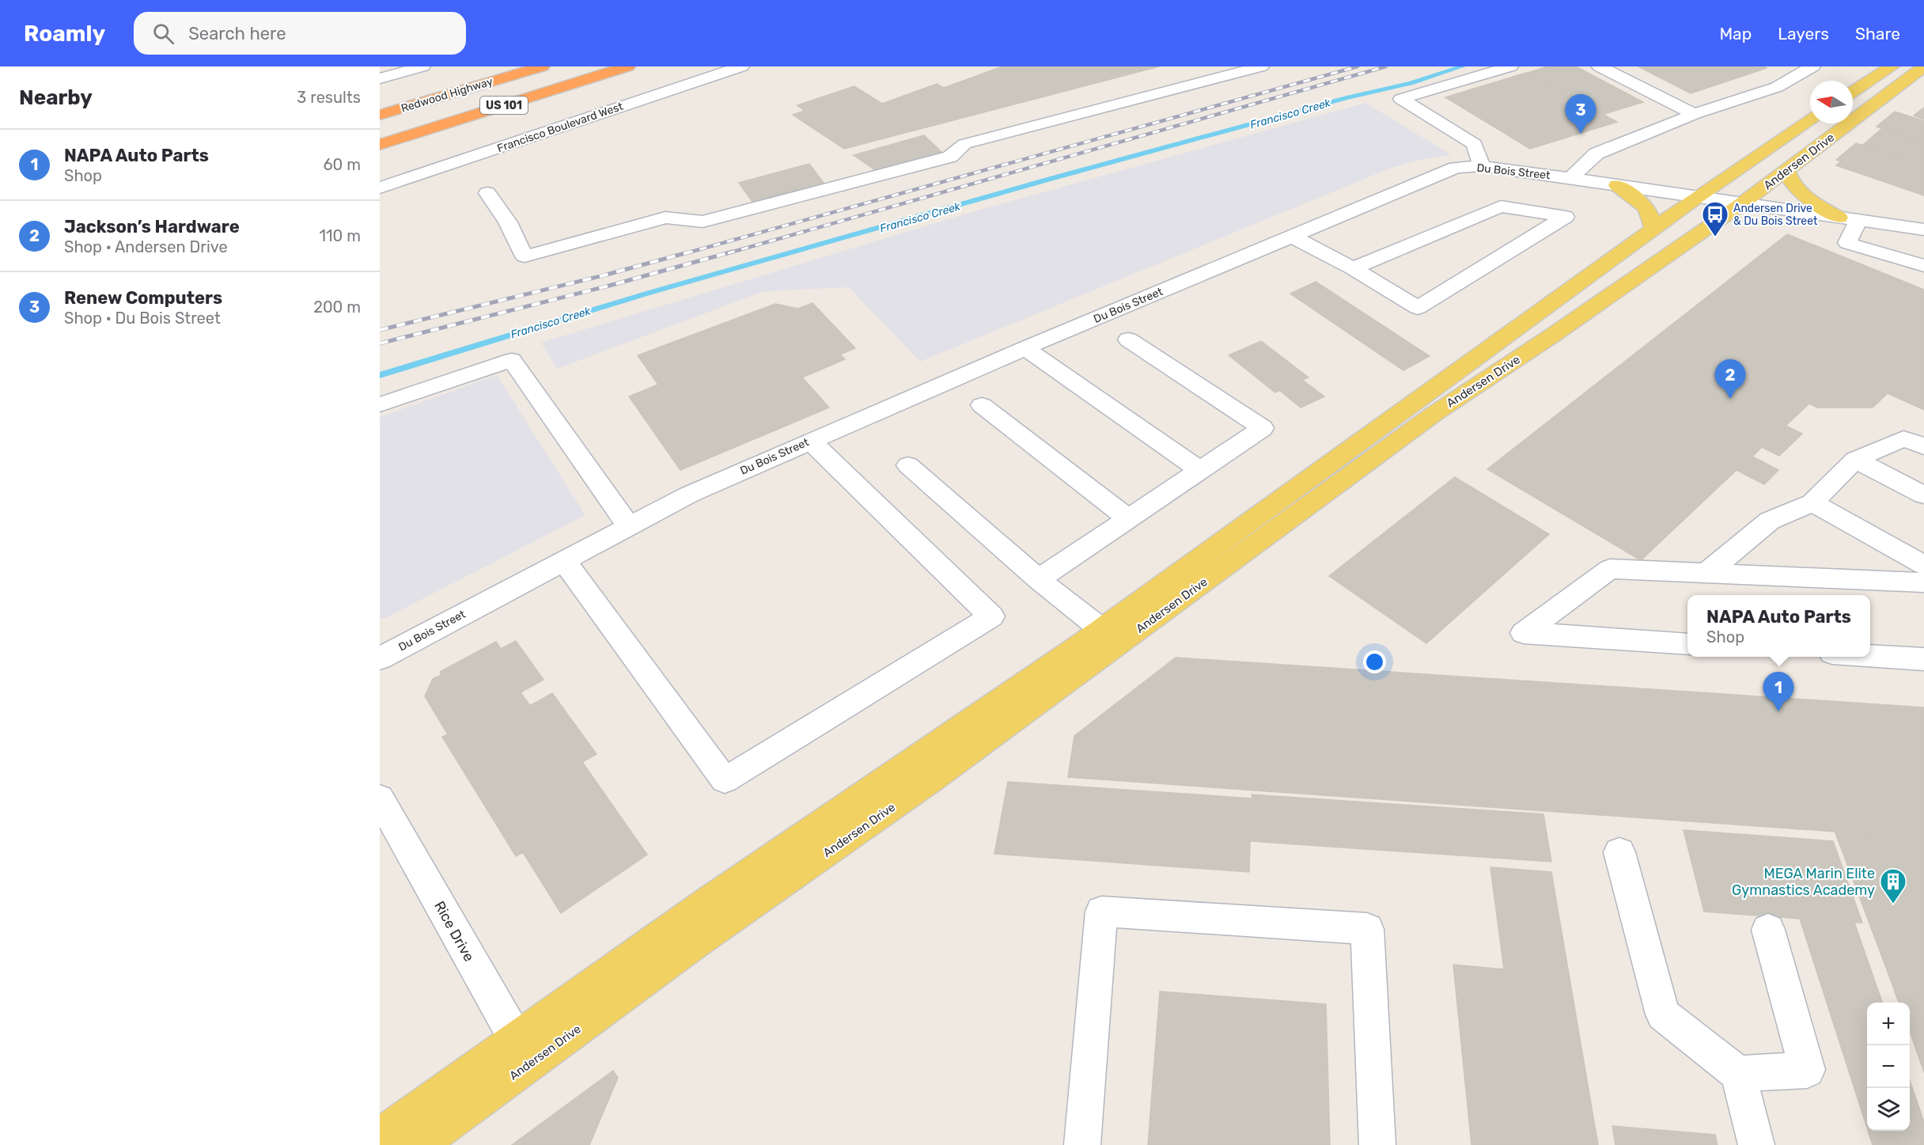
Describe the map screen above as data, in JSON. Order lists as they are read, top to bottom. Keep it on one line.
{"streets":{"highway":["Redwood Highway","US 101"],"main road":["Andersen Drive"],"street":["Francisco Boulevard West","Du Bois Street","Rice Drive"]},"crossings":[["Andersen Drive","Du Bois Street"],["Andersen Drive","Rice Drive"]],"water":["Francisco Creek"],"places":{"bus stop":["Andersen Drive & Du Bois Street"],"building":["MEGA Marin Elite Gymnastics Academy"]},"north":"left","page":{"header":"Roamly","search":"Search here","nav":["Map","Layers","Share"],"heading":["Nearby","3 results"],"pins":["3","2","1"],"list":[{"mark":"1","name":"NAPA Auto Parts","note":"Shop","value":"60 m"},{"mark":"2","name":"Jackson’s Hardware","note":"Shop · Andersen Drive","value":"110 m"},{"mark":"3","name":"Renew Computers","note":"Shop · Du Bois Street","value":"200 m"}],"popup":["NAPA Auto Parts","Shop"],"map_buttons":["+","−"]}}
